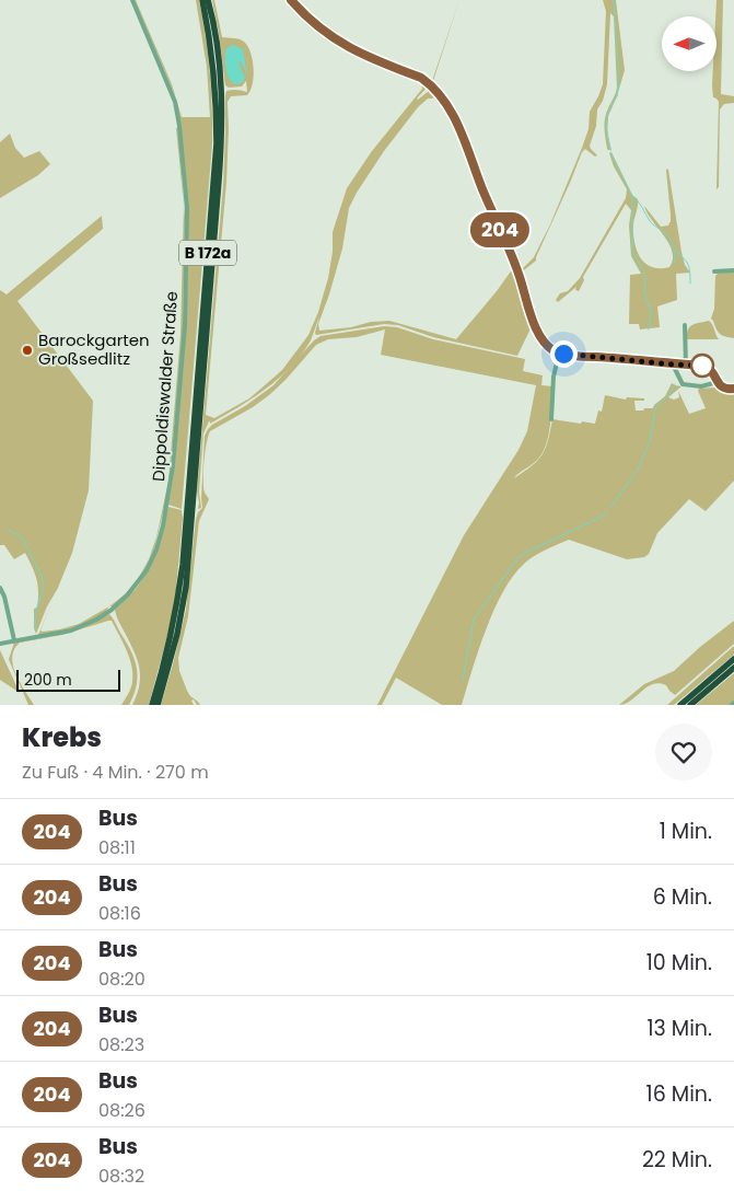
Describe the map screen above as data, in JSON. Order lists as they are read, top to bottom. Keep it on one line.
{"streets":{"highway":["B 172a"],"street":["Dippoldiswalder Straße"]},"places":["Barockgarten Großsedlitz"],"lines":["bus line 204"],"scale_bar":"200 m","north":"left","page":{"on_map":"204","scale":"200 m","heading":["Krebs","Zu Fuß · 4 Min. · 270 m"],"list":[{"mark":"204","name":"Bus","note":"08:11","value":"1 Min."},{"mark":"204","name":"Bus","note":"08:16","value":"6 Min."},{"mark":"204","name":"Bus","note":"08:20","value":"10 Min."},{"mark":"204","name":"Bus","note":"08:23","value":"13 Min."},{"mark":"204","name":"Bus","note":"08:26","value":"16 Min."},{"mark":"204","name":"Bus","note":"08:32","value":"22 Min."}]}}
